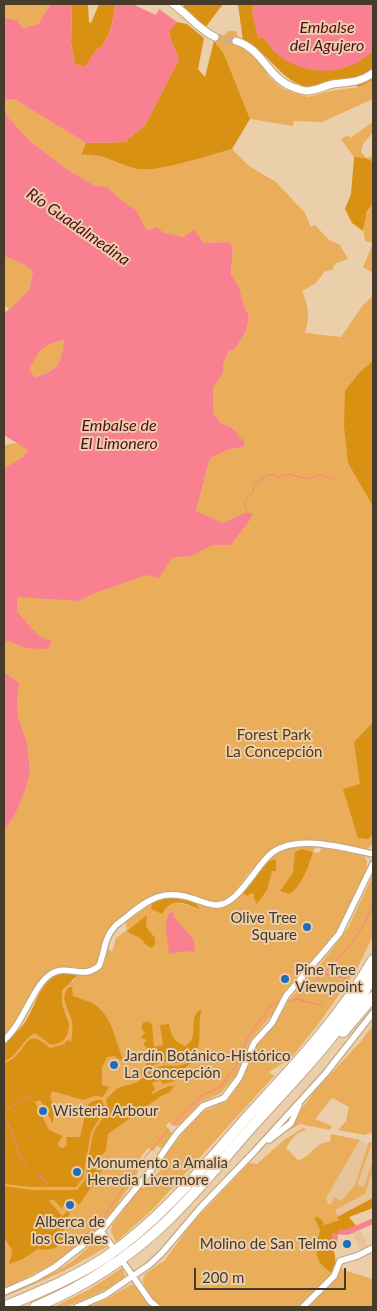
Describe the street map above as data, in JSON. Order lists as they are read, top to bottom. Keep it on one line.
{"water":["Embalse del Agujero","Río Guadalmedina","Embalse de El Limonero"],"parks":["Forest Park La Concepción"],"places":["Olive Tree Square","Pine Tree Viewpoint","Jardín Botánico-Histórico La Concepción","Wisteria Arbour","Monumento a Amalia Heredia Livermore","Alberca de los Claveles","Molino de San Telmo"],"scale_bar":"200 m"}
